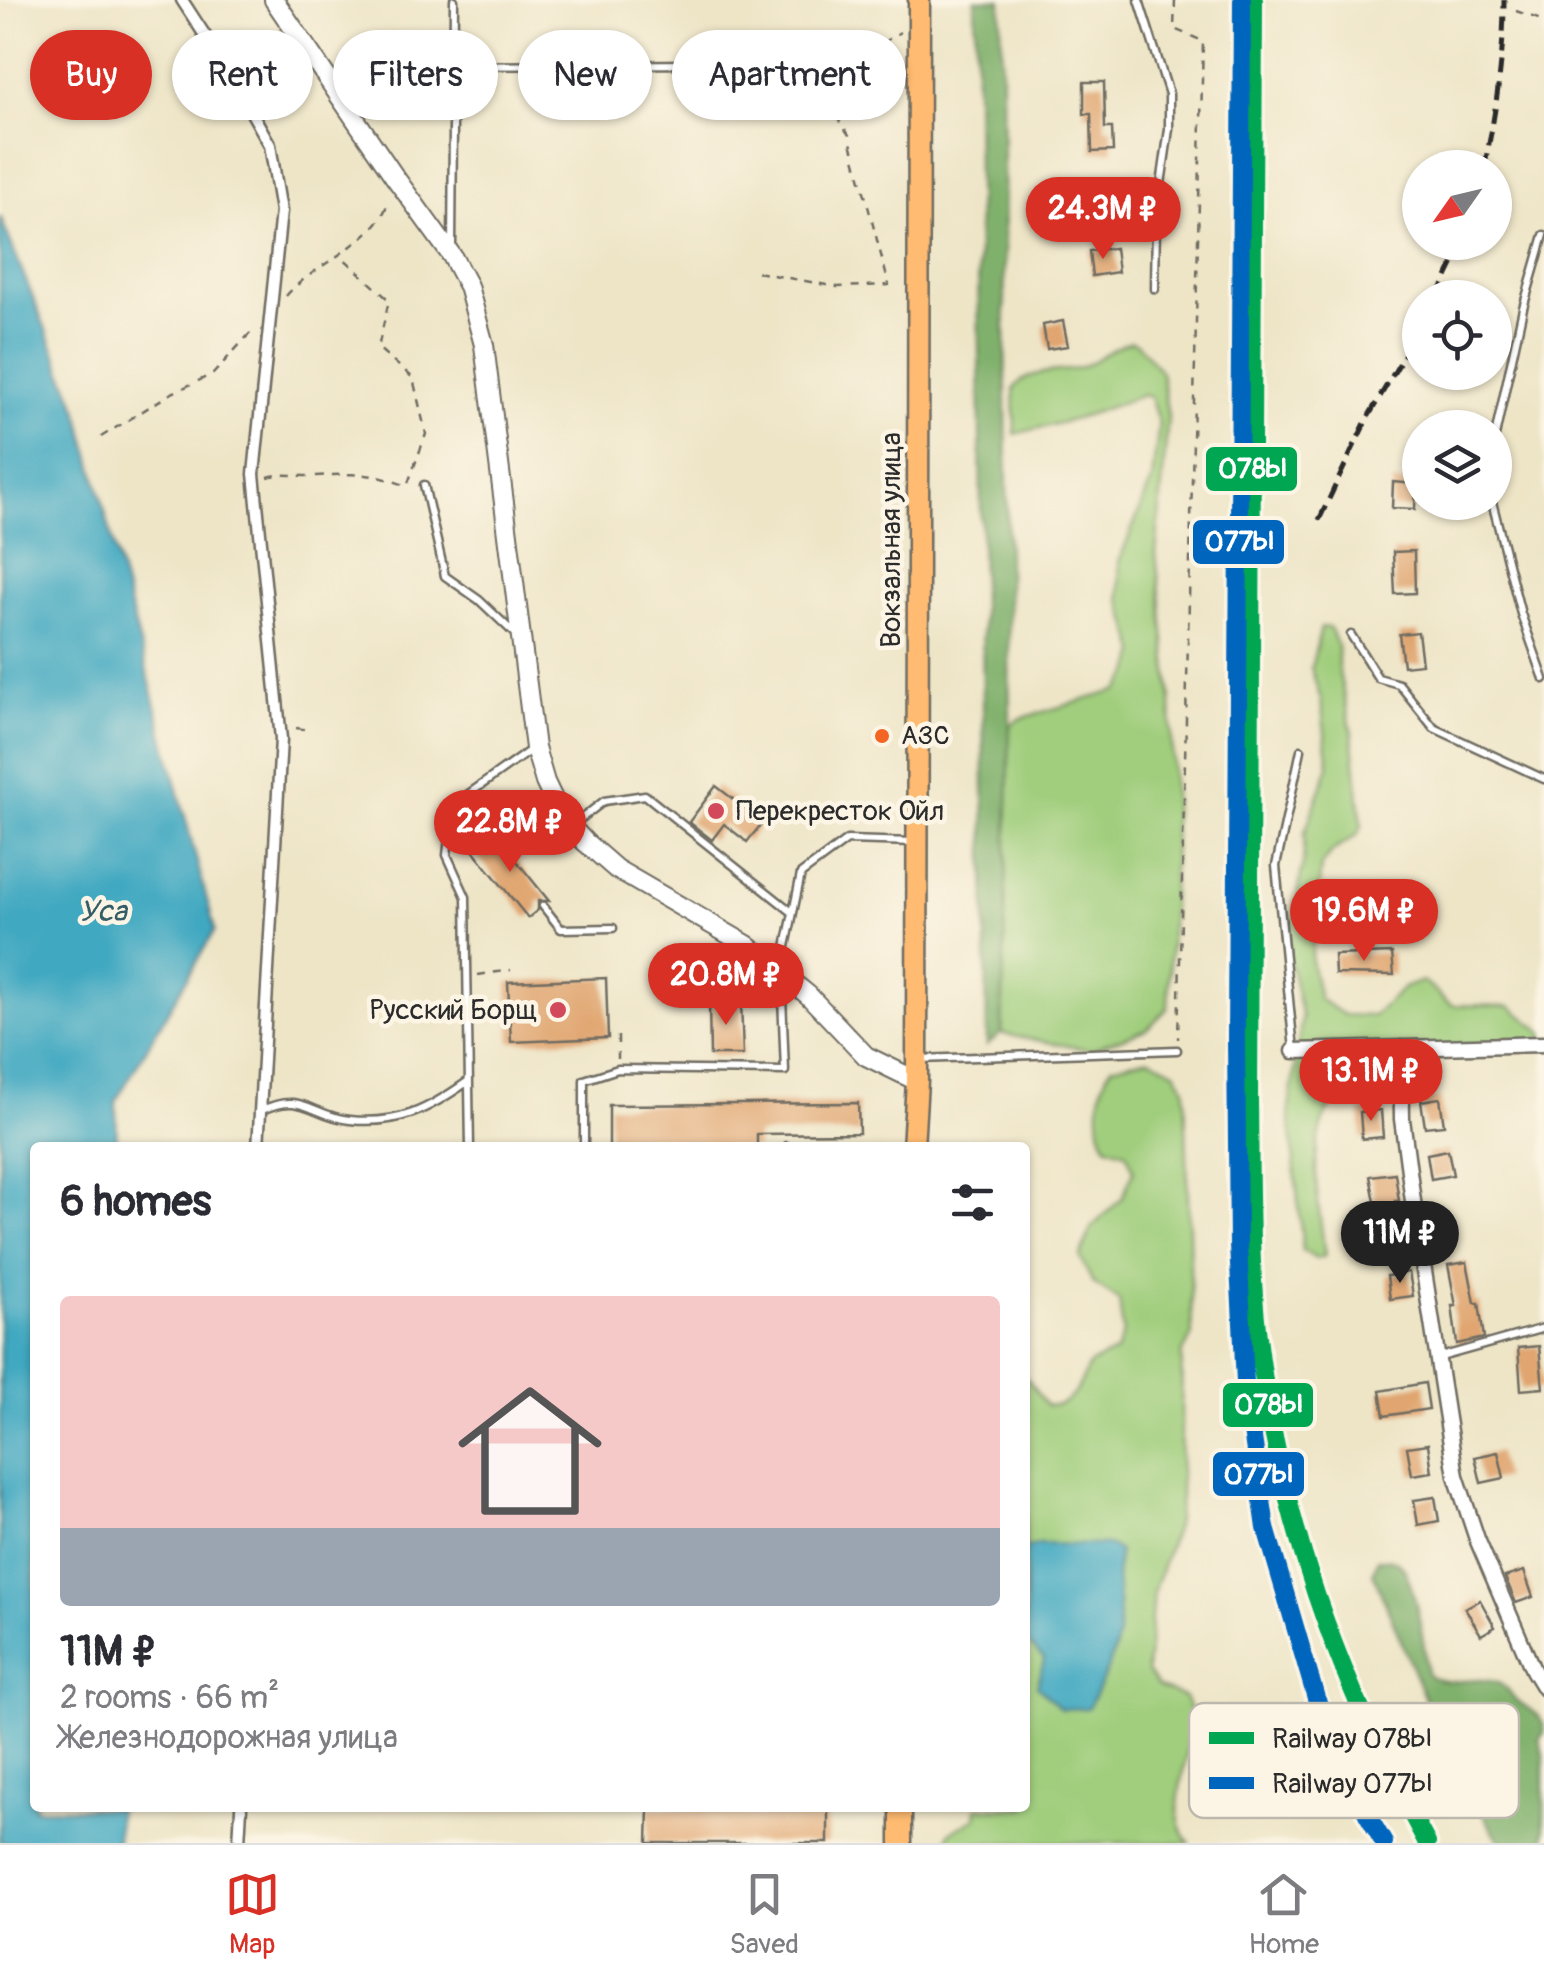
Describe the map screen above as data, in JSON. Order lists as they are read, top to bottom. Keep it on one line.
{"streets":{"main road":["Вокзальная улица"]},"water":["Уса"],"places":["АЗС","Перекресток Ойл","Русский Борщ"],"lines":["rail line 078Ы","rail line 077Ы"],"legend":["Railway 078Ы","Railway 077Ы"],"north":"bottom left","page":{"chip":["Buy","Rent","Filters","New","Apartment"],"price":["24.3M ₽","22.8M ₽","19.6M ₽","20.8M ₽","13.1M ₽","11M ₽"],"heading":"6 homes","list":[{"name":"11M ₽","note":"2 rooms · 66 m² · Железнодорожная улица"}],"tabs":["Map","Saved","Home"]}}
